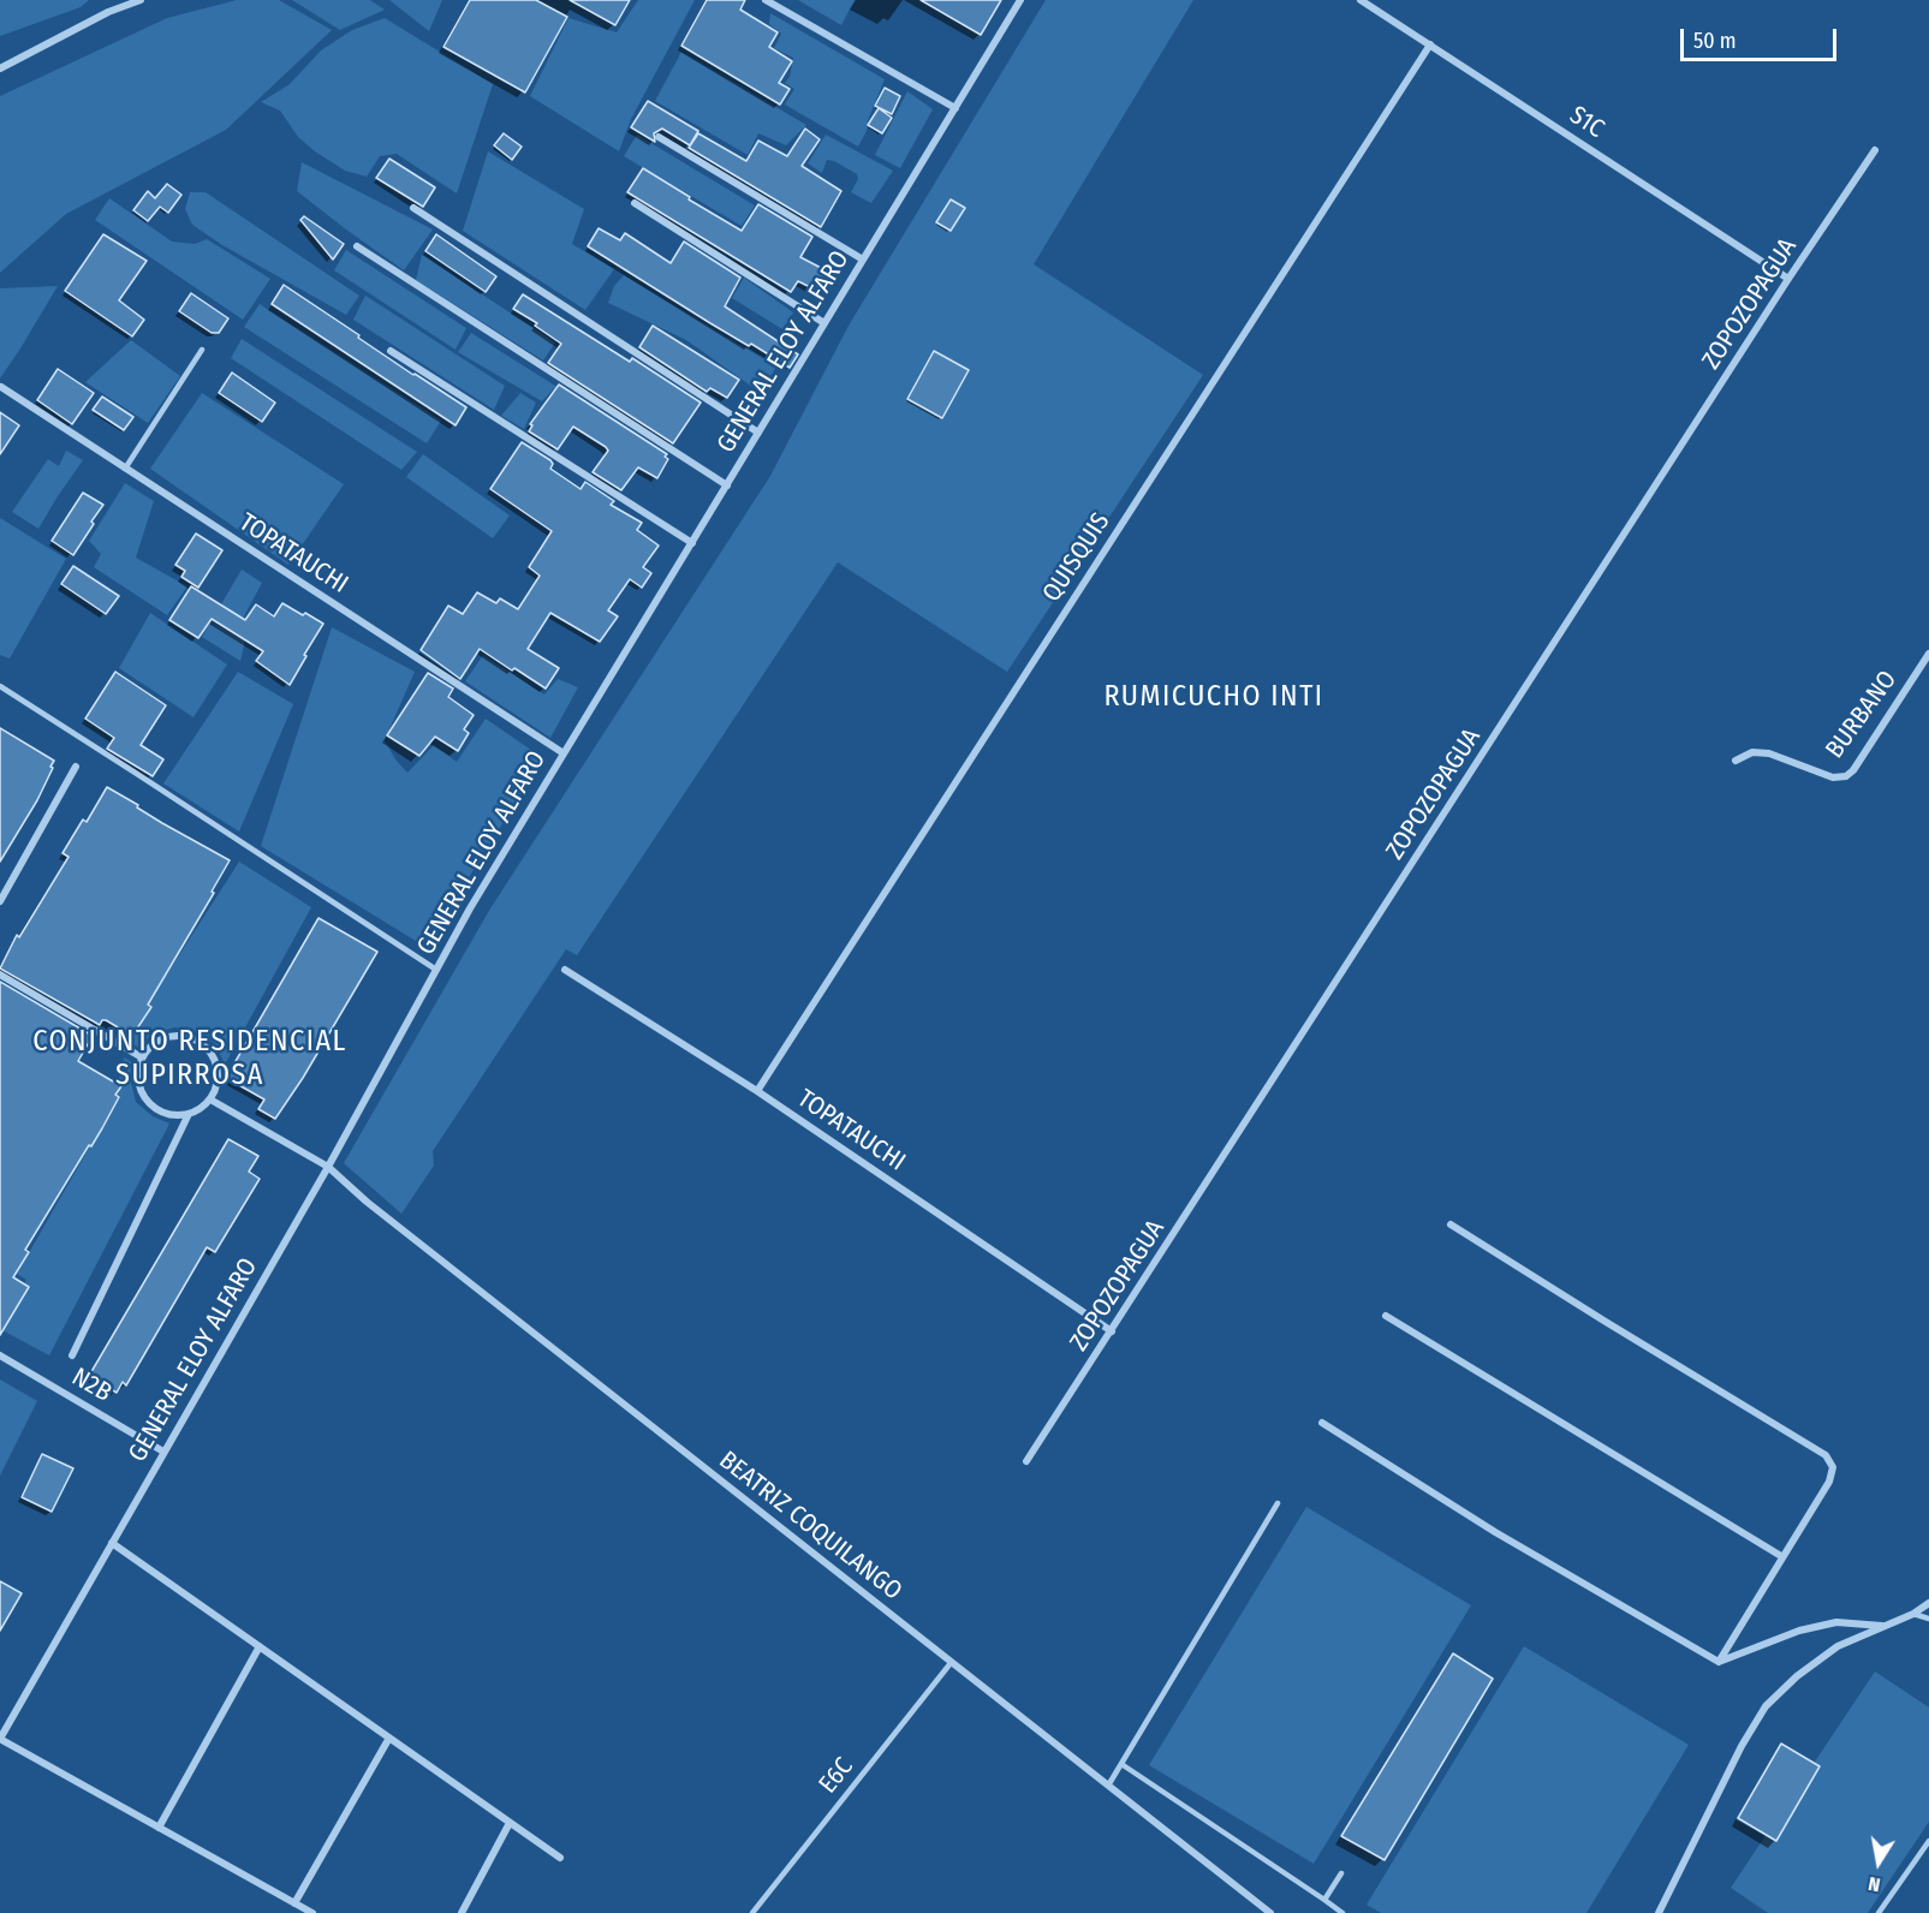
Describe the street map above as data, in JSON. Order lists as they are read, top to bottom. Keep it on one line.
{"streets":{"street":["S1C","ZOPOZOPAGUA","GENERAL ELOY ALFARO","TOPATAUCHI","QUISQUIS","BURBANO","N2B","BEATRIZ COQUILANGO"],"lane":["E6C"]},"crossings":[["S1C","ZOPOZOPAGUA"],["S1C","QUISQUIS"],["ZOPOZOPAGUA","TOPATAUCHI"],["GENERAL ELOY ALFARO","TOPATAUCHI"],["GENERAL ELOY ALFARO","N2B"],["GENERAL ELOY ALFARO","BEATRIZ COQUILANGO"],["TOPATAUCHI","QUISQUIS"],["BEATRIZ COQUILANGO","E6C"]],"districts":["RUMICUCHO INTI","CONJUNTO RESIDENCIAL SUPIRROSA"],"scale_bar":"50 m","north":"bottom"}
